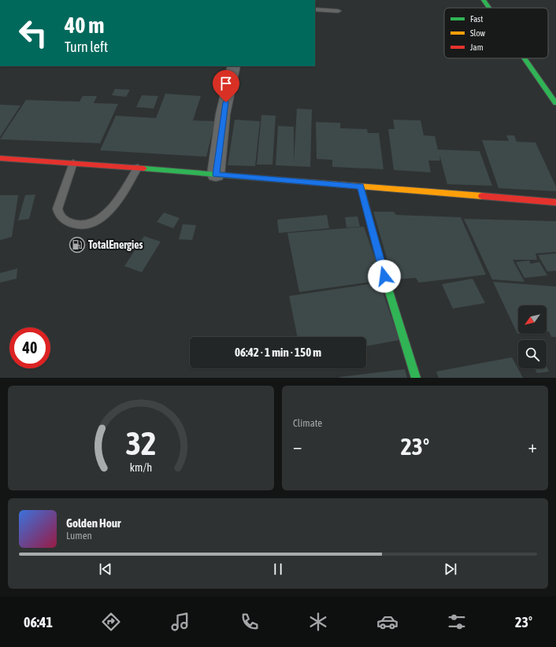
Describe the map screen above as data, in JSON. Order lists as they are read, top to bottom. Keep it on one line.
{"places":{"fuel station":["TotalEnergies"]},"legend":["Fast","Slow","Jam"],"north":"bottom left","page":{"turn":["40 m","Turn left"],"limit":"40","trip":"06:42 · 1 min · 150 m","tile":"Climate","heat":["−","23°","+"],"song":["Golden Hour","Lumen"],"tabs":["06:41","23°"],"gauge":["32","km/h"]}}
